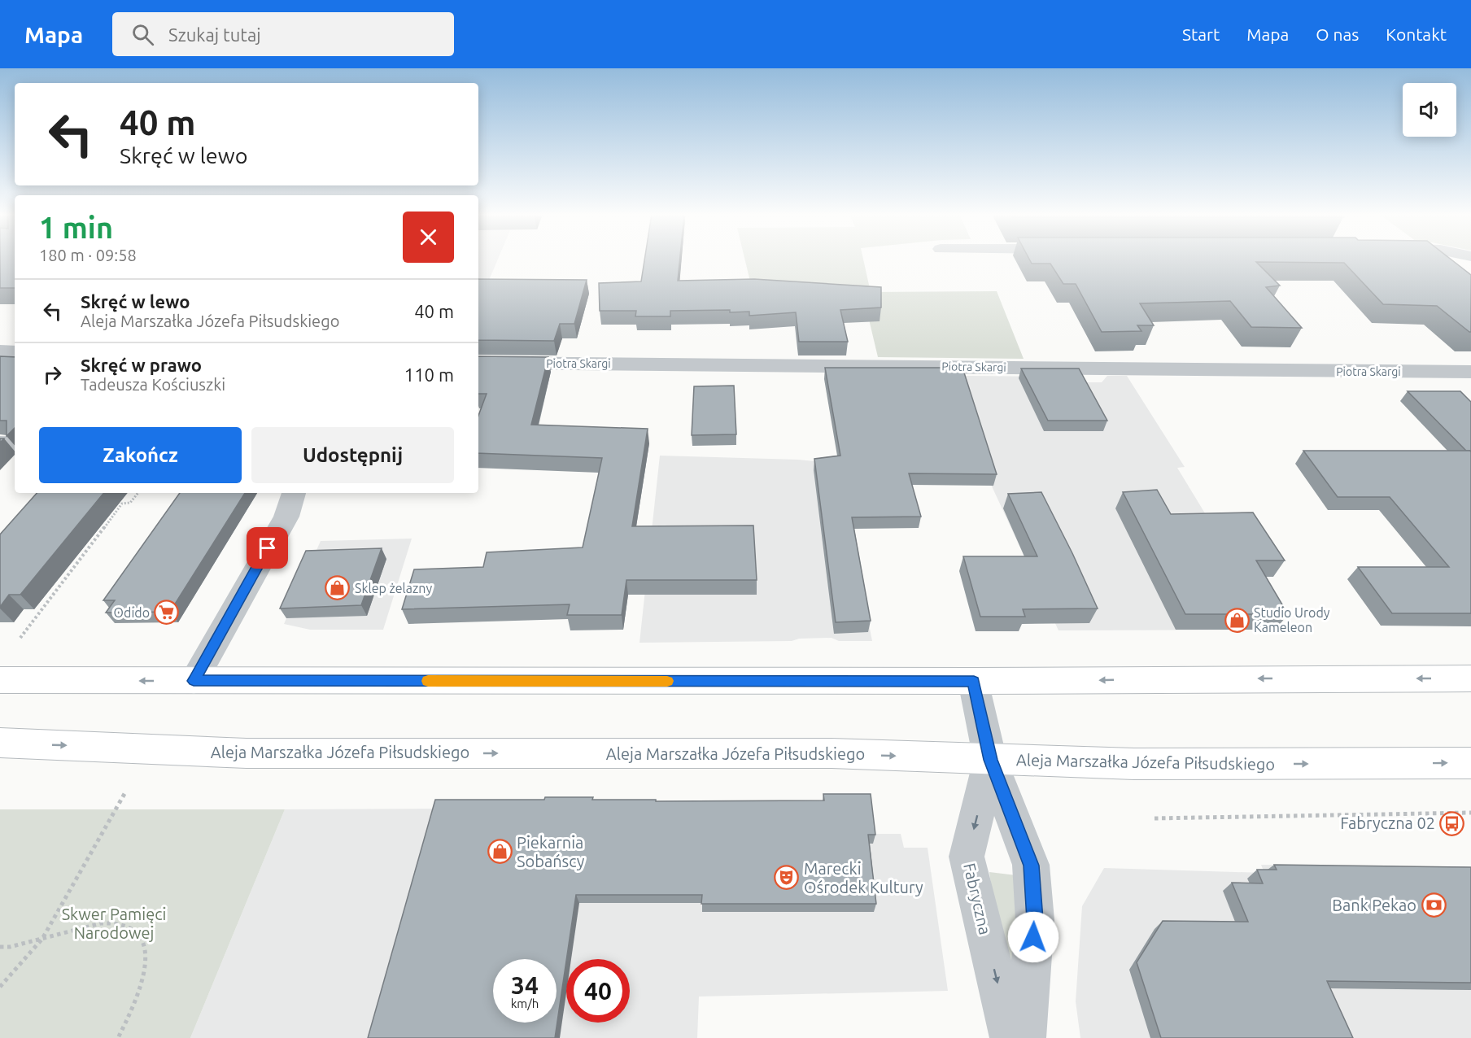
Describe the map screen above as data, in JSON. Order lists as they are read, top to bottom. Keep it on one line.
{"streets":{"main road":["Aleja Marszałka Józefa Piłsudskiego"],"street":["Piotra Skargi","Fabryczna"]},"crossings":[["Aleja Marszałka Józefa Piłsudskiego","Fabryczna"]],"parks":["Skwer Pamięci Narodowej"],"places":{"shop":["Sklep żelazny","Studio Urody Kameleon","Piekarnia Sobańscy"],"supermarket":["Odido"],"bus stop":["Fabryczna 02"],"theatre":["Marecki Ośrodek Kultury"],"bank":["Bank Pekao"]},"page":{"header":"Mapa","search":"Szukaj tutaj","nav":["Start","Mapa","O nas","Kontakt"],"turn":["40 m","Skręć w lewo"],"heading":["1 min","180 m · 09:58"],"list":[{"name":"Skręć w lewo","note":"Aleja Marszałka Józefa Piłsudskiego","value":"40 m"},{"name":"Skręć w prawo","note":"Tadeusza Kościuszki","value":"110 m"}],"buttons":["Zakończ","Udostępnij"],"speed":"34 km/h","limit":"40"}}
